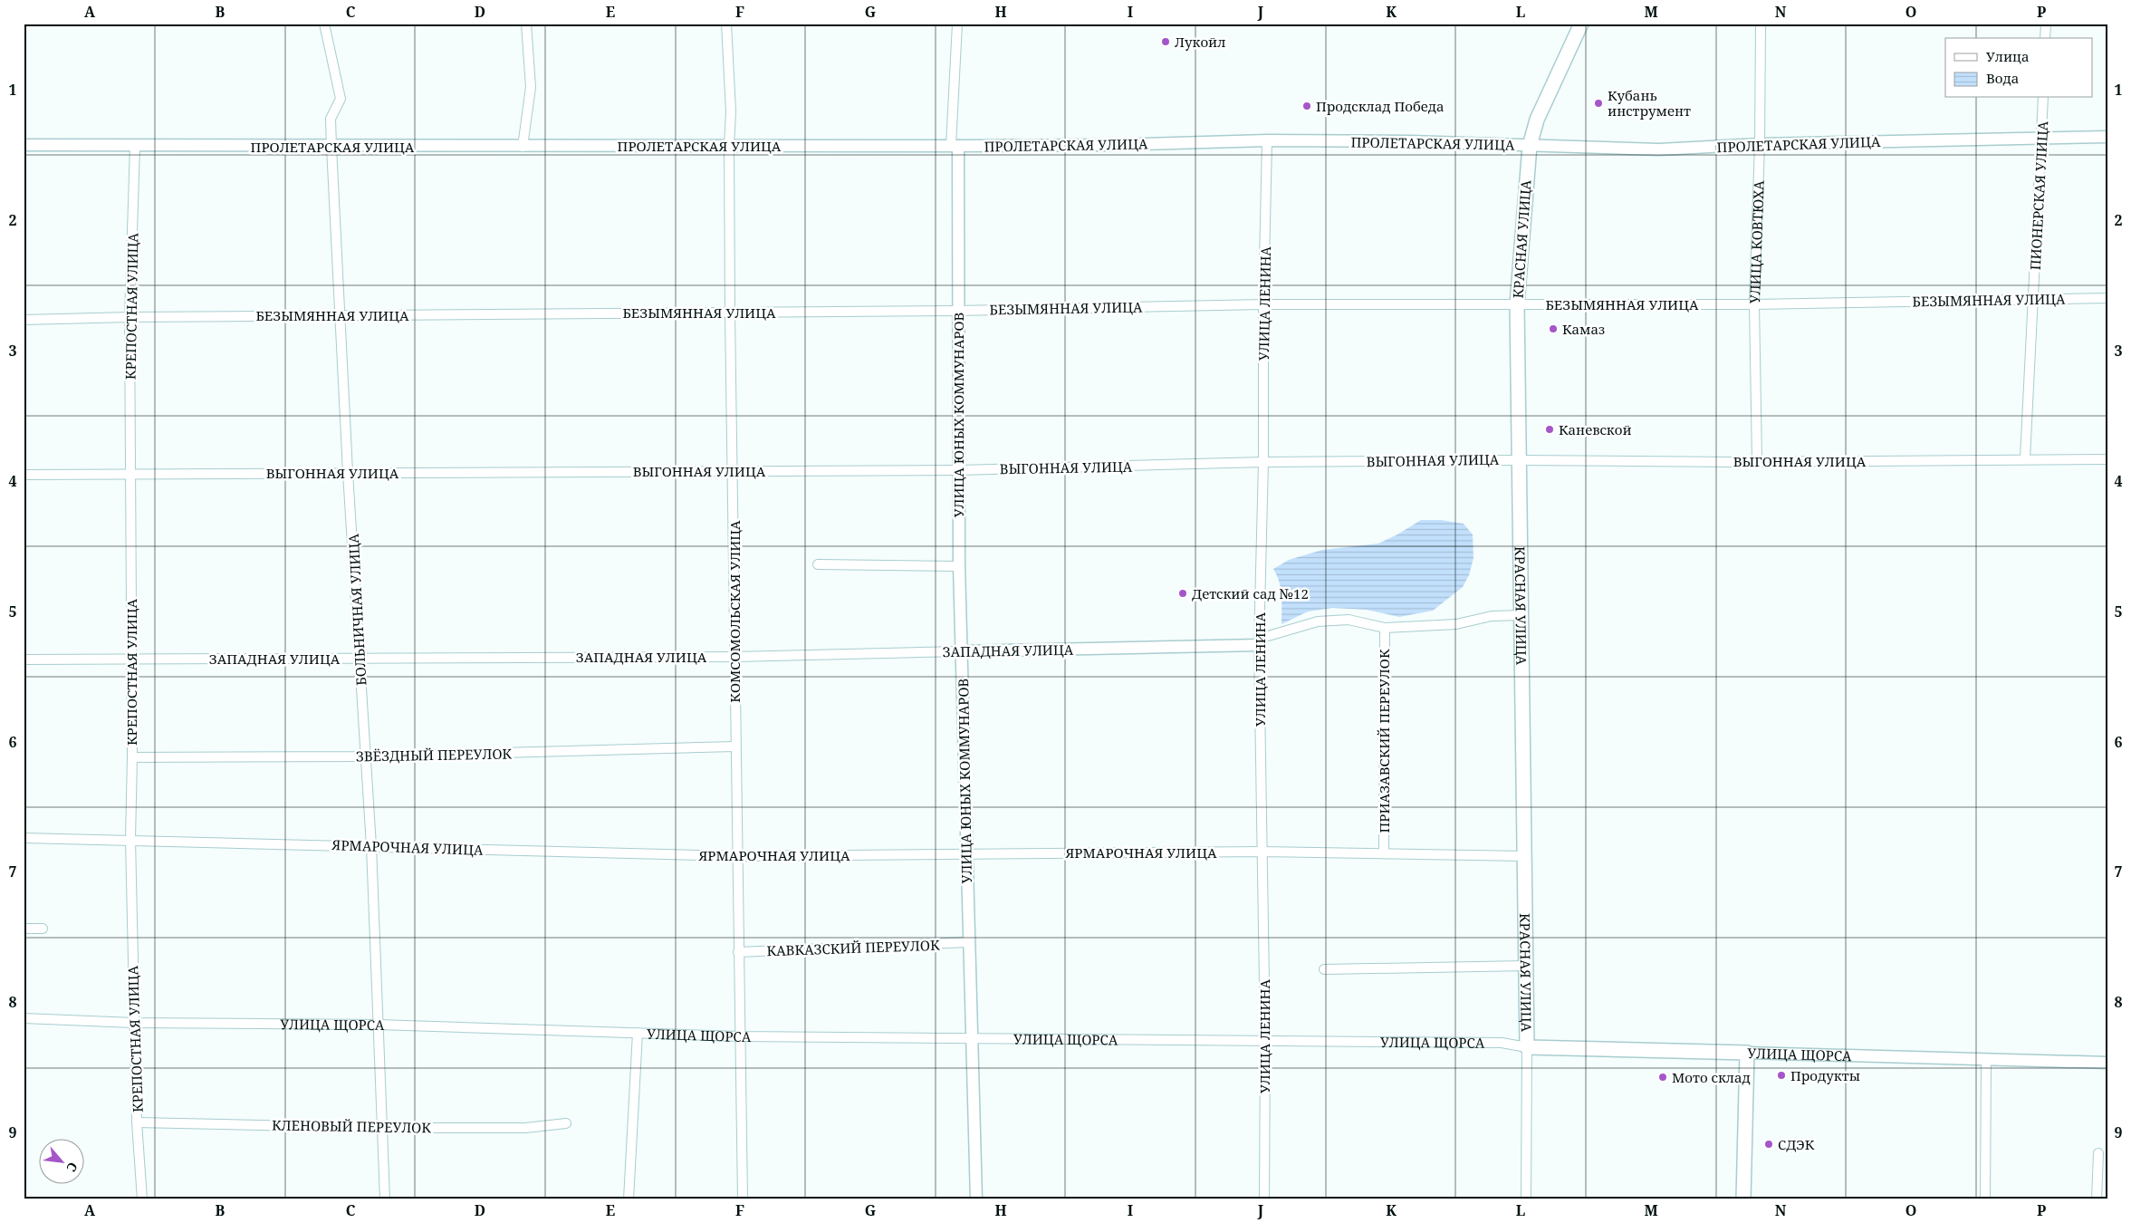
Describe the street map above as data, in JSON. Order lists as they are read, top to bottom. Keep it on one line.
{"streets":{"main road":["КРАСНАЯ УЛИЦА","УЛИЦА ЩОРСА"],"street":["ПРОЛЕТАРСКАЯ УЛИЦА","ПИОНЕРСКАЯ УЛИЦА","УЛИЦА КОВТЮХА","БЕЗЫМЯННАЯ УЛИЦА","УЛИЦА ЛЕНИНА","КРЕПОСТНАЯ УЛИЦА","УЛИЦА ЮНЫХ КОММУНАРОВ","ВЫГОННАЯ УЛИЦА","БОЛЬНИЧНАЯ УЛИЦА","КОМСОМОЛЬСКАЯ УЛИЦА","ЗАПАДНАЯ УЛИЦА","ПРИАЗАВСКИЙ ПЕРЕУЛОК","ЗВЁЗДНЫЙ ПЕРЕУЛОК","ЯРМАРОЧНАЯ УЛИЦА","КАВКАЗСКИЙ ПЕРЕУЛОК","КЛЕНОВЫЙ ПЕРЕУЛОК"]},"crossings":[["ПРОЛЕТАРСКАЯ УЛИЦА","ПИОНЕРСКАЯ УЛИЦА"],["ПРОЛЕТАРСКАЯ УЛИЦА","КРАСНАЯ УЛИЦА"],["ПРОЛЕТАРСКАЯ УЛИЦА","УЛИЦА КОВТЮХА"],["ПРОЛЕТАРСКАЯ УЛИЦА","УЛИЦА ЛЕНИНА"],["ПРОЛЕТАРСКАЯ УЛИЦА","КРЕПОСТНАЯ УЛИЦА"],["ПРОЛЕТАРСКАЯ УЛИЦА","УЛИЦА ЮНЫХ КОММУНАРОВ"],["ПРОЛЕТАРСКАЯ УЛИЦА","БОЛЬНИЧНАЯ УЛИЦА"],["ПРОЛЕТАРСКАЯ УЛИЦА","КОМСОМОЛЬСКАЯ УЛИЦА"],["ПИОНЕРСКАЯ УЛИЦА","БЕЗЫМЯННАЯ УЛИЦА"],["ПИОНЕРСКАЯ УЛИЦА","ВЫГОННАЯ УЛИЦА"],["КРАСНАЯ УЛИЦА","БЕЗЫМЯННАЯ УЛИЦА"],["КРАСНАЯ УЛИЦА","ВЫГОННАЯ УЛИЦА"],["КРАСНАЯ УЛИЦА","ЯРМАРОЧНАЯ УЛИЦА"],["КРАСНАЯ УЛИЦА","УЛИЦА ЩОРСА"],["УЛИЦА КОВТЮХА","БЕЗЫМЯННАЯ УЛИЦА"],["УЛИЦА КОВТЮХА","ВЫГОННАЯ УЛИЦА"],["БЕЗЫМЯННАЯ УЛИЦА","УЛИЦА ЛЕНИНА"],["БЕЗЫМЯННАЯ УЛИЦА","КРЕПОСТНАЯ УЛИЦА"],["БЕЗЫМЯННАЯ УЛИЦА","УЛИЦА ЮНЫХ КОММУНАРОВ"],["БЕЗЫМЯННАЯ УЛИЦА","БОЛЬНИЧНАЯ УЛИЦА"],["БЕЗЫМЯННАЯ УЛИЦА","КОМСОМОЛЬСКАЯ УЛИЦА"],["УЛИЦА ЛЕНИНА","ВЫГОННАЯ УЛИЦА"],["УЛИЦА ЛЕНИНА","ЗАПАДНАЯ УЛИЦА"],["УЛИЦА ЛЕНИНА","ЯРМАРОЧНАЯ УЛИЦА"],["УЛИЦА ЛЕНИНА","УЛИЦА ЩОРСА"],["КРЕПОСТНАЯ УЛИЦА","ВЫГОННАЯ УЛИЦА"],["КРЕПОСТНАЯ УЛИЦА","ЗАПАДНАЯ УЛИЦА"],["КРЕПОСТНАЯ УЛИЦА","ЗВЁЗДНЫЙ ПЕРЕУЛОК"],["КРЕПОСТНАЯ УЛИЦА","ЯРМАРОЧНАЯ УЛИЦА"],["КРЕПОСТНАЯ УЛИЦА","УЛИЦА ЩОРСА"],["КРЕПОСТНАЯ УЛИЦА","КЛЕНОВЫЙ ПЕРЕУЛОК"],["УЛИЦА ЮНЫХ КОММУНАРОВ","ВЫГОННАЯ УЛИЦА"],["УЛИЦА ЮНЫХ КОММУНАРОВ","ЗАПАДНАЯ УЛИЦА"],["УЛИЦА ЮНЫХ КОММУНАРОВ","ЯРМАРОЧНАЯ УЛИЦА"],["УЛИЦА ЮНЫХ КОММУНАРОВ","КАВКАЗСКИЙ ПЕРЕУЛОК"],["УЛИЦА ЮНЫХ КОММУНАРОВ","УЛИЦА ЩОРСА"],["ВЫГОННАЯ УЛИЦА","БОЛЬНИЧНАЯ УЛИЦА"],["ВЫГОННАЯ УЛИЦА","КОМСОМОЛЬСКАЯ УЛИЦА"],["БОЛЬНИЧНАЯ УЛИЦА","ЗАПАДНАЯ УЛИЦА"],["БОЛЬНИЧНАЯ УЛИЦА","ЗВЁЗДНЫЙ ПЕРЕУЛОК"],["БОЛЬНИЧНАЯ УЛИЦА","ЯРМАРОЧНАЯ УЛИЦА"],["БОЛЬНИЧНАЯ УЛИЦА","УЛИЦА ЩОРСА"],["БОЛЬНИЧНАЯ УЛИЦА","КЛЕНОВЫЙ ПЕРЕУЛОК"],["КОМСОМОЛЬСКАЯ УЛИЦА","ЗАПАДНАЯ УЛИЦА"],["КОМСОМОЛЬСКАЯ УЛИЦА","ЗВЁЗДНЫЙ ПЕРЕУЛОК"],["КОМСОМОЛЬСКАЯ УЛИЦА","ЯРМАРОЧНАЯ УЛИЦА"],["КОМСОМОЛЬСКАЯ УЛИЦА","КАВКАЗСКИЙ ПЕРЕУЛОК"],["КОМСОМОЛЬСКАЯ УЛИЦА","УЛИЦА ЩОРСА"],["ПРИАЗАВСКИЙ ПЕРЕУЛОК","ЯРМАРОЧНАЯ УЛИЦА"]],"places":["Лукойл","Кубань инструмент","Продсклад Победа","Камаз","Каневской","Детский сад №12","Продукты","Мото склад","СДЭК"],"legend":["Улица","Вода"],"north":"bottom right","grid":{"columns":["A","B","C","D","E","F","G","H","I","J","K","L","M","N","O","P"],"rows":["1","2","3","4","5","6","7","8","9"]}}
